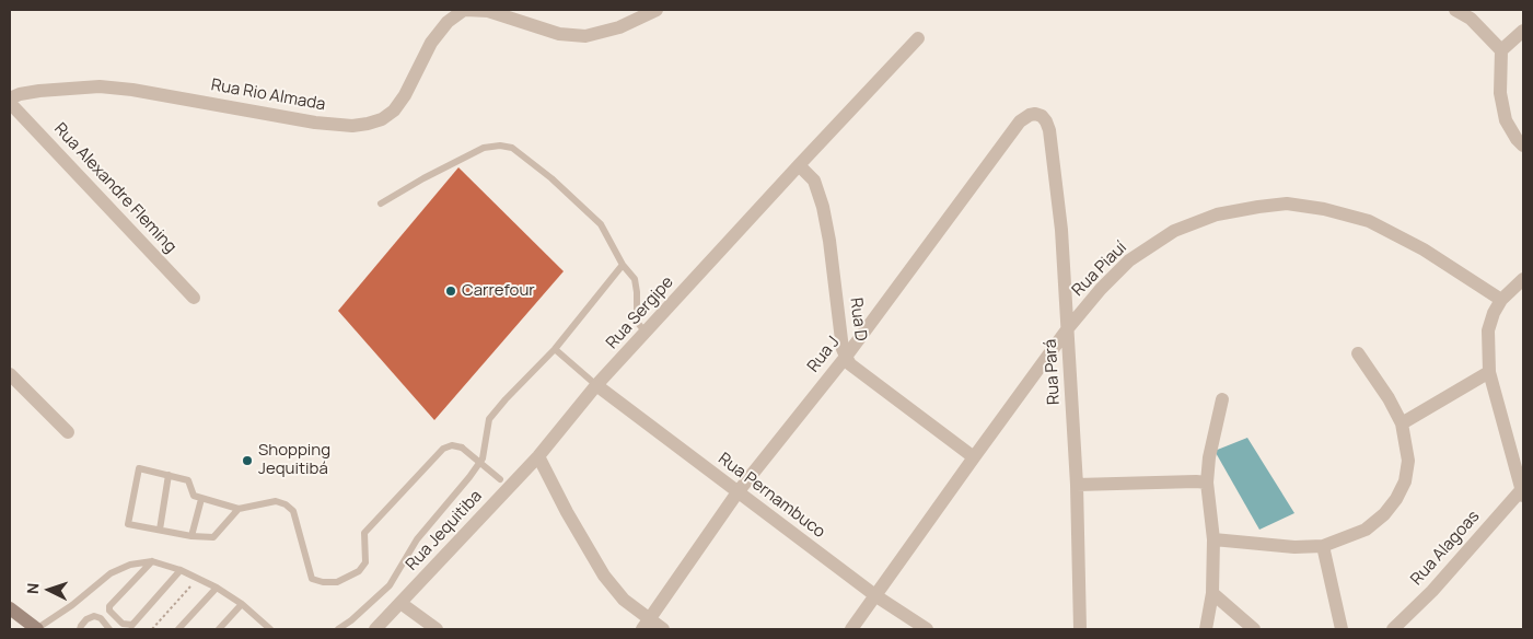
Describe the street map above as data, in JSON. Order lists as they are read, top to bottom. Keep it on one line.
{"streets":{"street":["Rua Rio Almada","Rua Alexandre Fleming","Rua Piauí","Rua Sergipe","Rua D","Rua J","Rua Pará","Rua Pernambuco","Rua Jequitiba","Rua Alagoas"]},"crossings":[["Rua Piauí","Rua D"],["Rua Piauí","Rua Pará"],["Rua Piauí","Rua Pernambuco"],["Rua Sergipe","Rua D"],["Rua Sergipe","Rua Pernambuco"],["Rua Sergipe","Rua Jequitiba"],["Rua D","Rua J"],["Rua J","Rua Pará"],["Rua J","Rua Pernambuco"]],"places":["Carrefour","Shopping Jequitibá"],"north":"left"}
